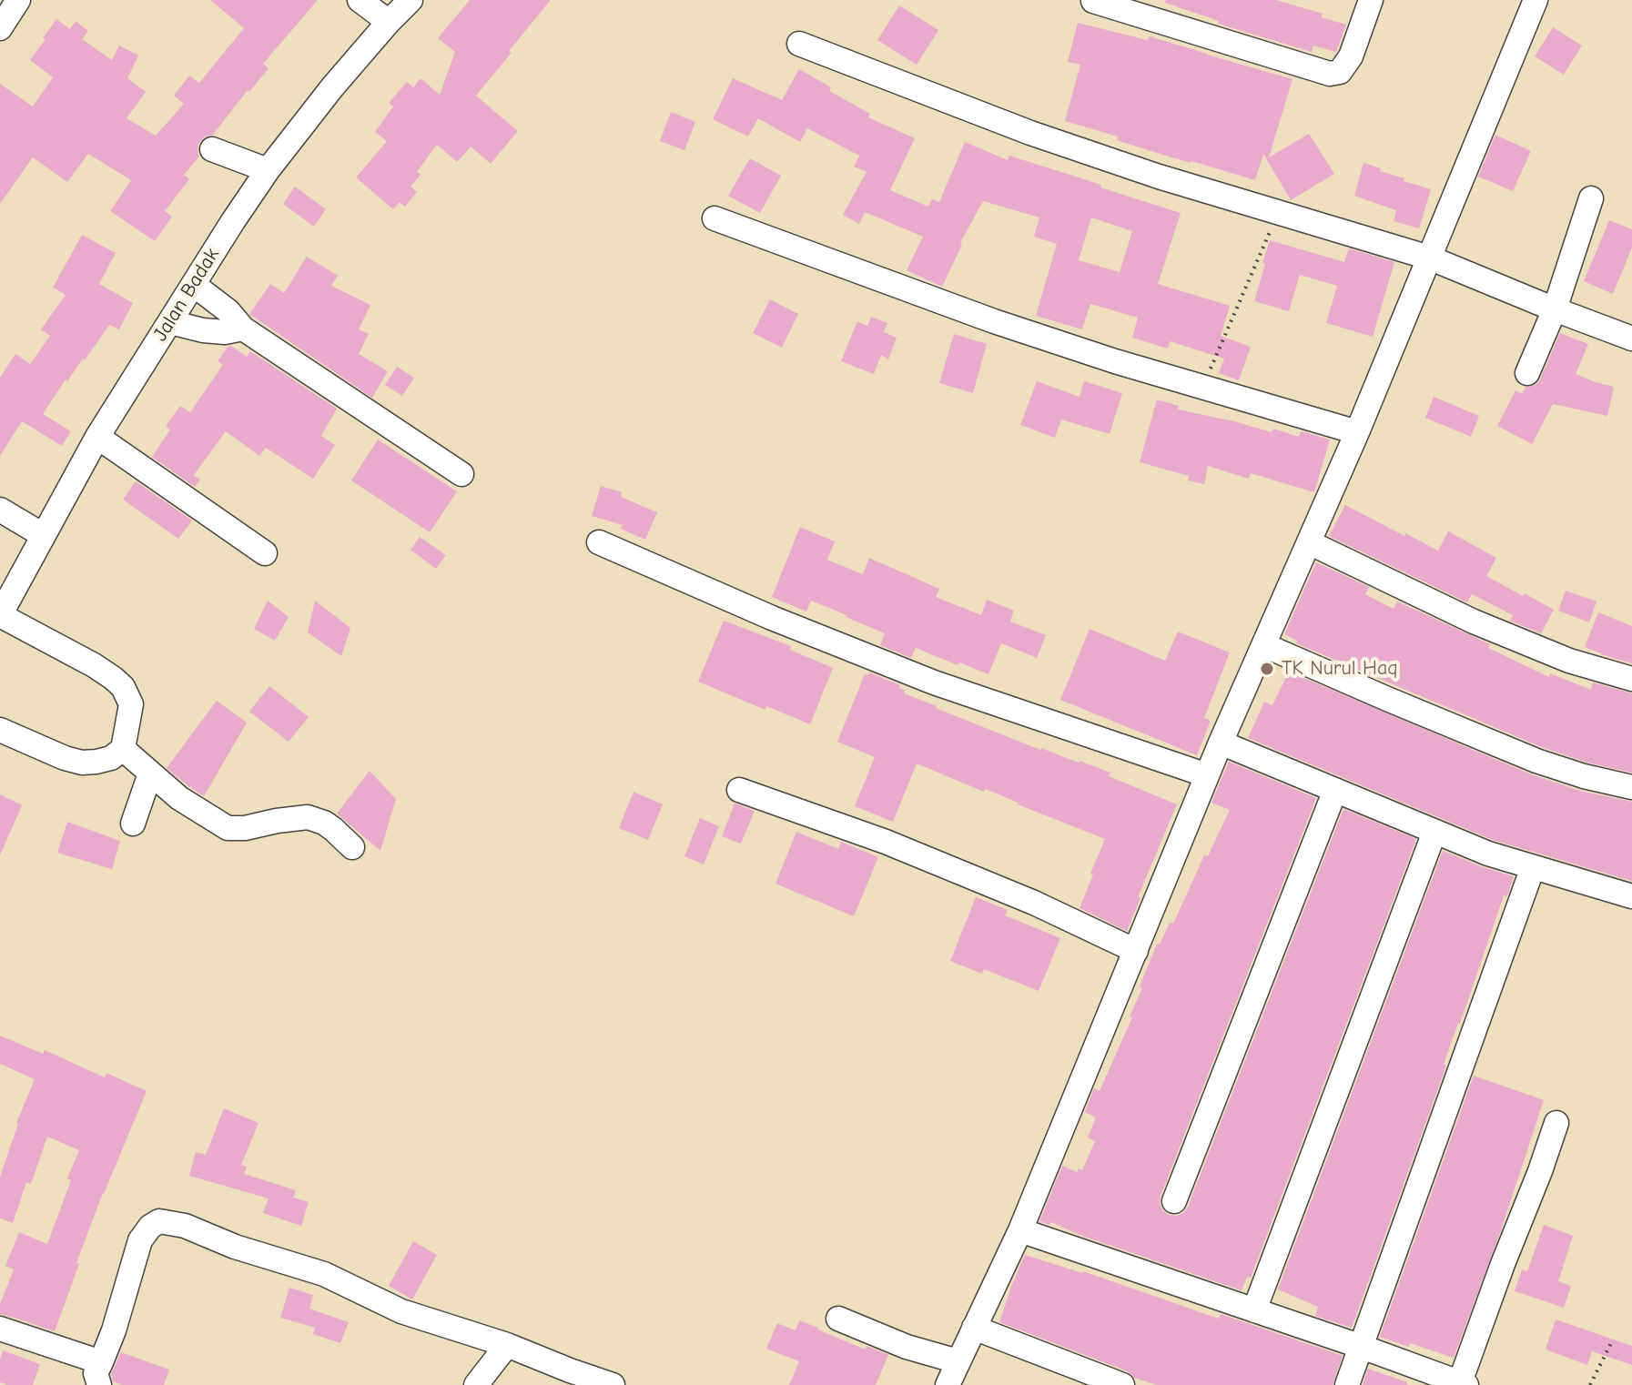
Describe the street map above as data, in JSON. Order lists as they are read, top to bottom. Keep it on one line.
{"streets":{"street":["Jalan Badak"]},"places":["TK Nurul Haq"]}
